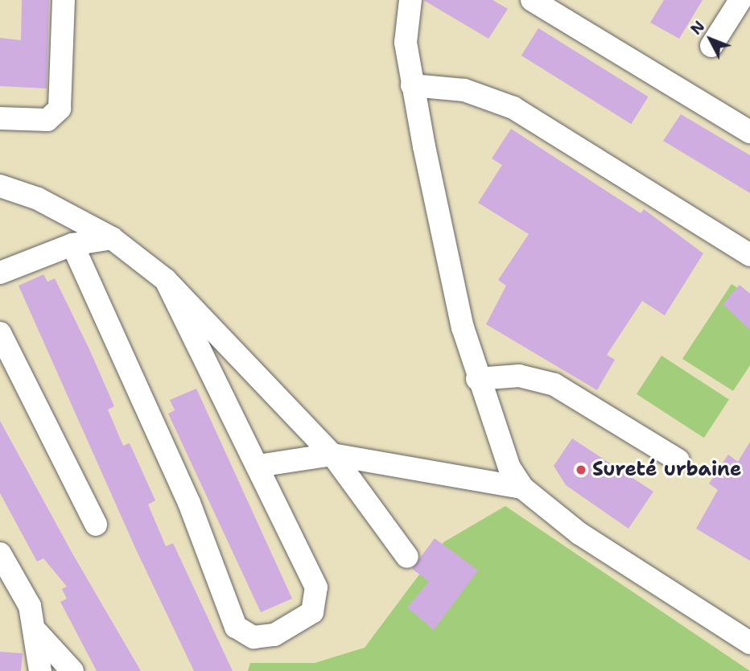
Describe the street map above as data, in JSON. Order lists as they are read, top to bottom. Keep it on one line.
{"places":["Sureté urbaine"],"north":"top left"}
